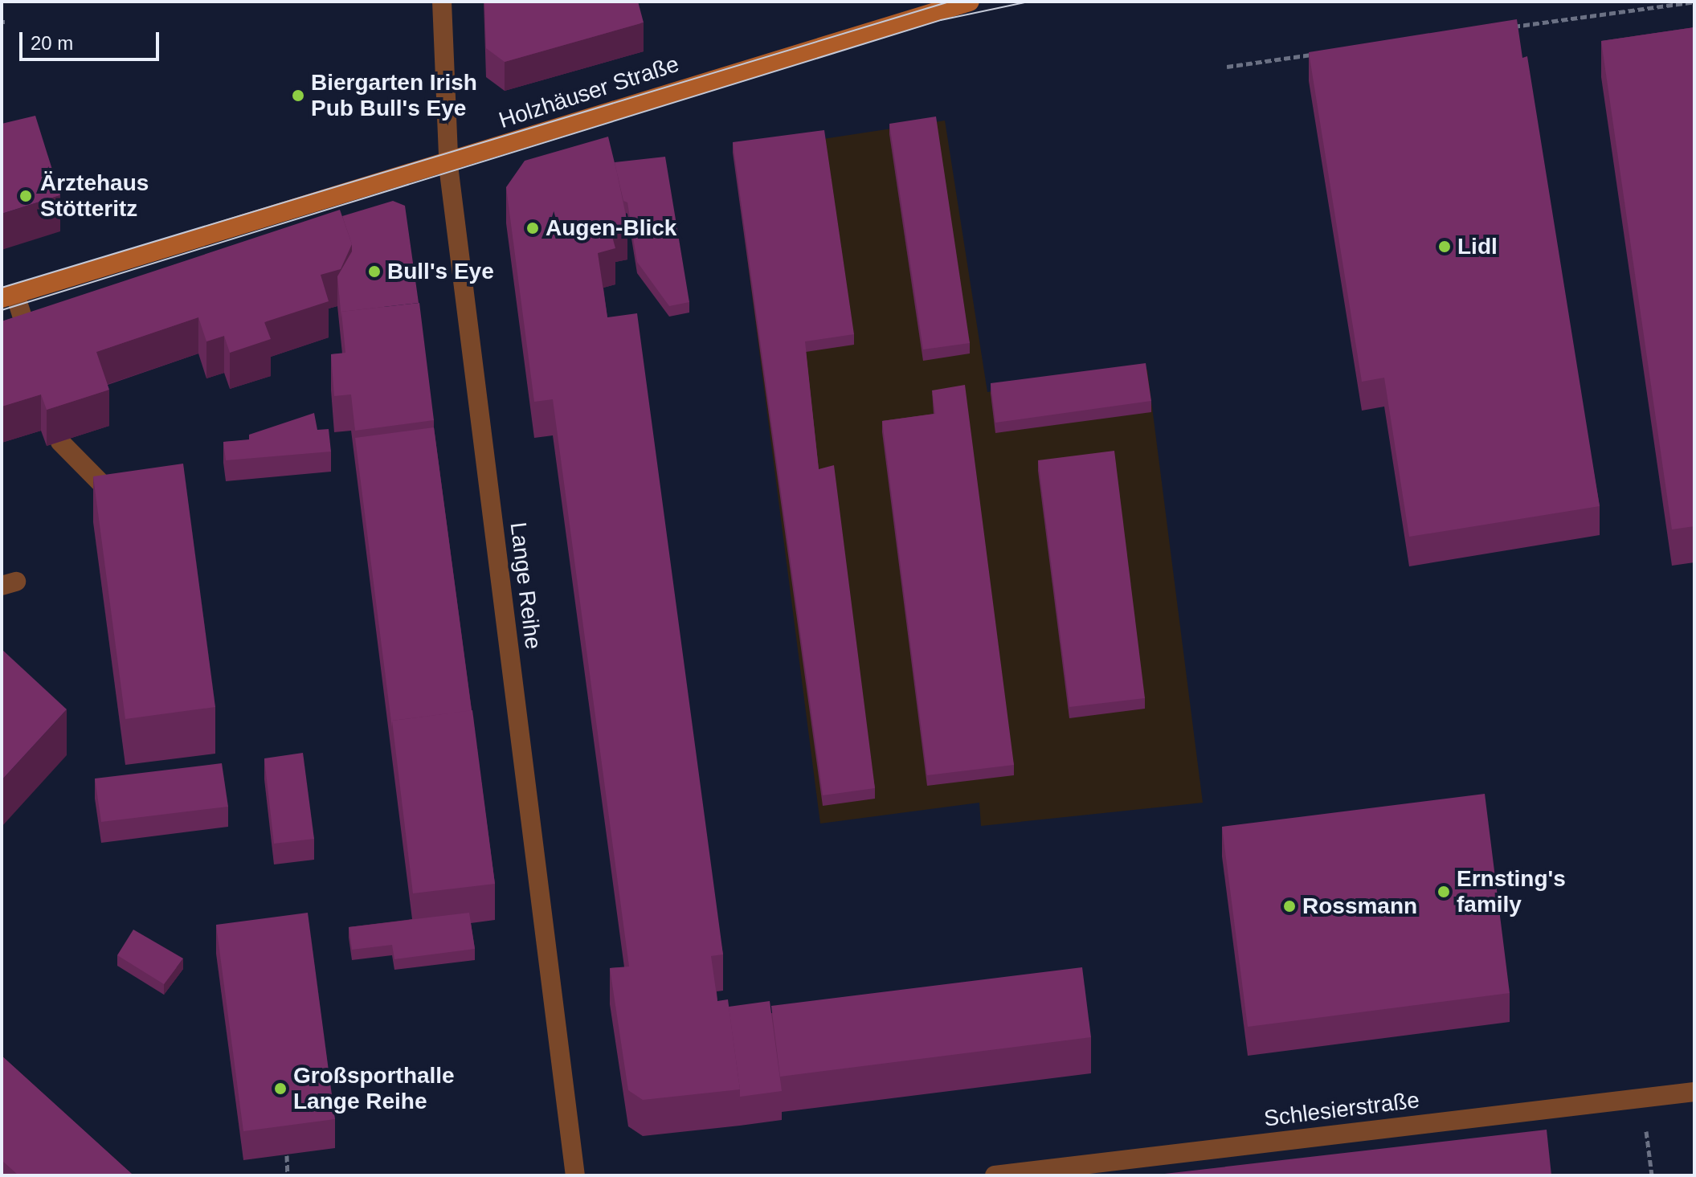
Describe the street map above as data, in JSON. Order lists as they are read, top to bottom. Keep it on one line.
{"streets":{"main road":["Holzhäuser Straße"],"street":["Lange Reihe","Schlesierstraße"]},"crossings":[["Holzhäuser Straße","Lange Reihe"]],"places":["Biergarten Irish Pub Bull's Eye","Ärztehaus Stötteritz","Augen-Blick","Lidl","Bull's Eye","Ernsting's family","Rossmann","Großsporthalle Lange Reihe"],"scale_bar":"20 m"}
